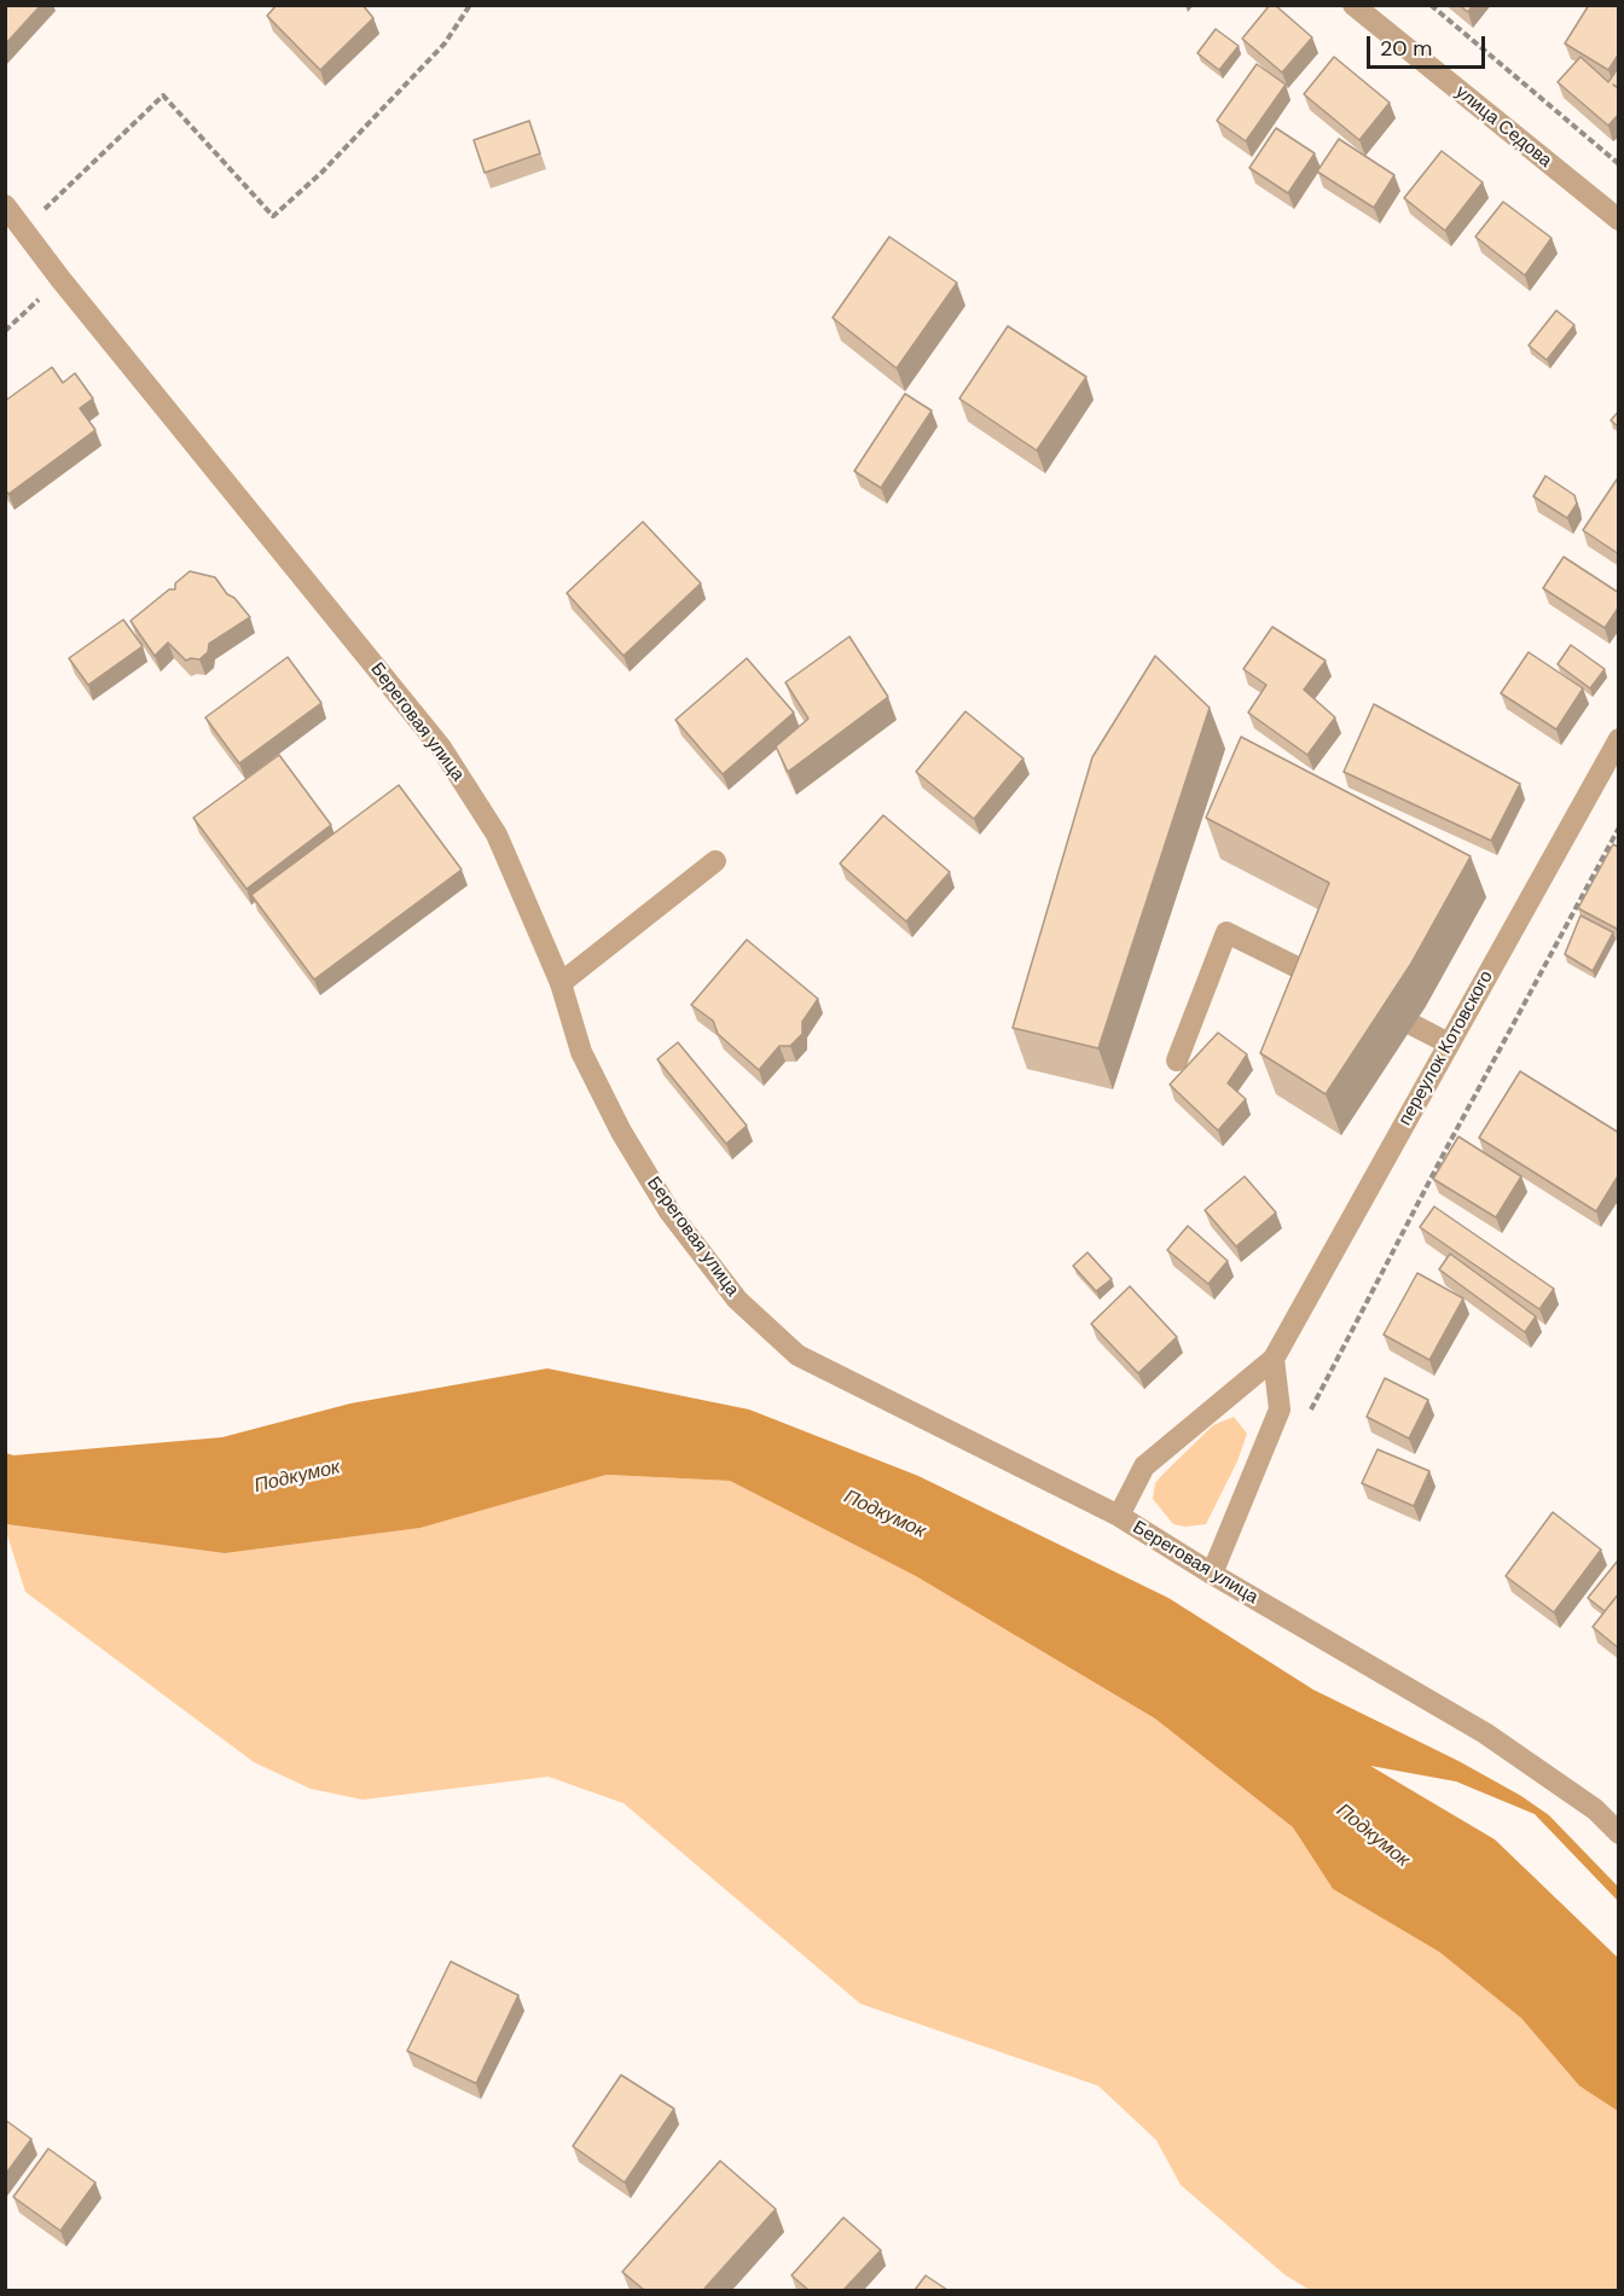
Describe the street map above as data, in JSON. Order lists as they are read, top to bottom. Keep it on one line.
{"streets":{"street":["улица Седова","Береговая улица","переулок Котовского"]},"crossings":[["Береговая улица","переулок Котовского"]],"water":["Подкумок"],"scale_bar":"20 m"}
